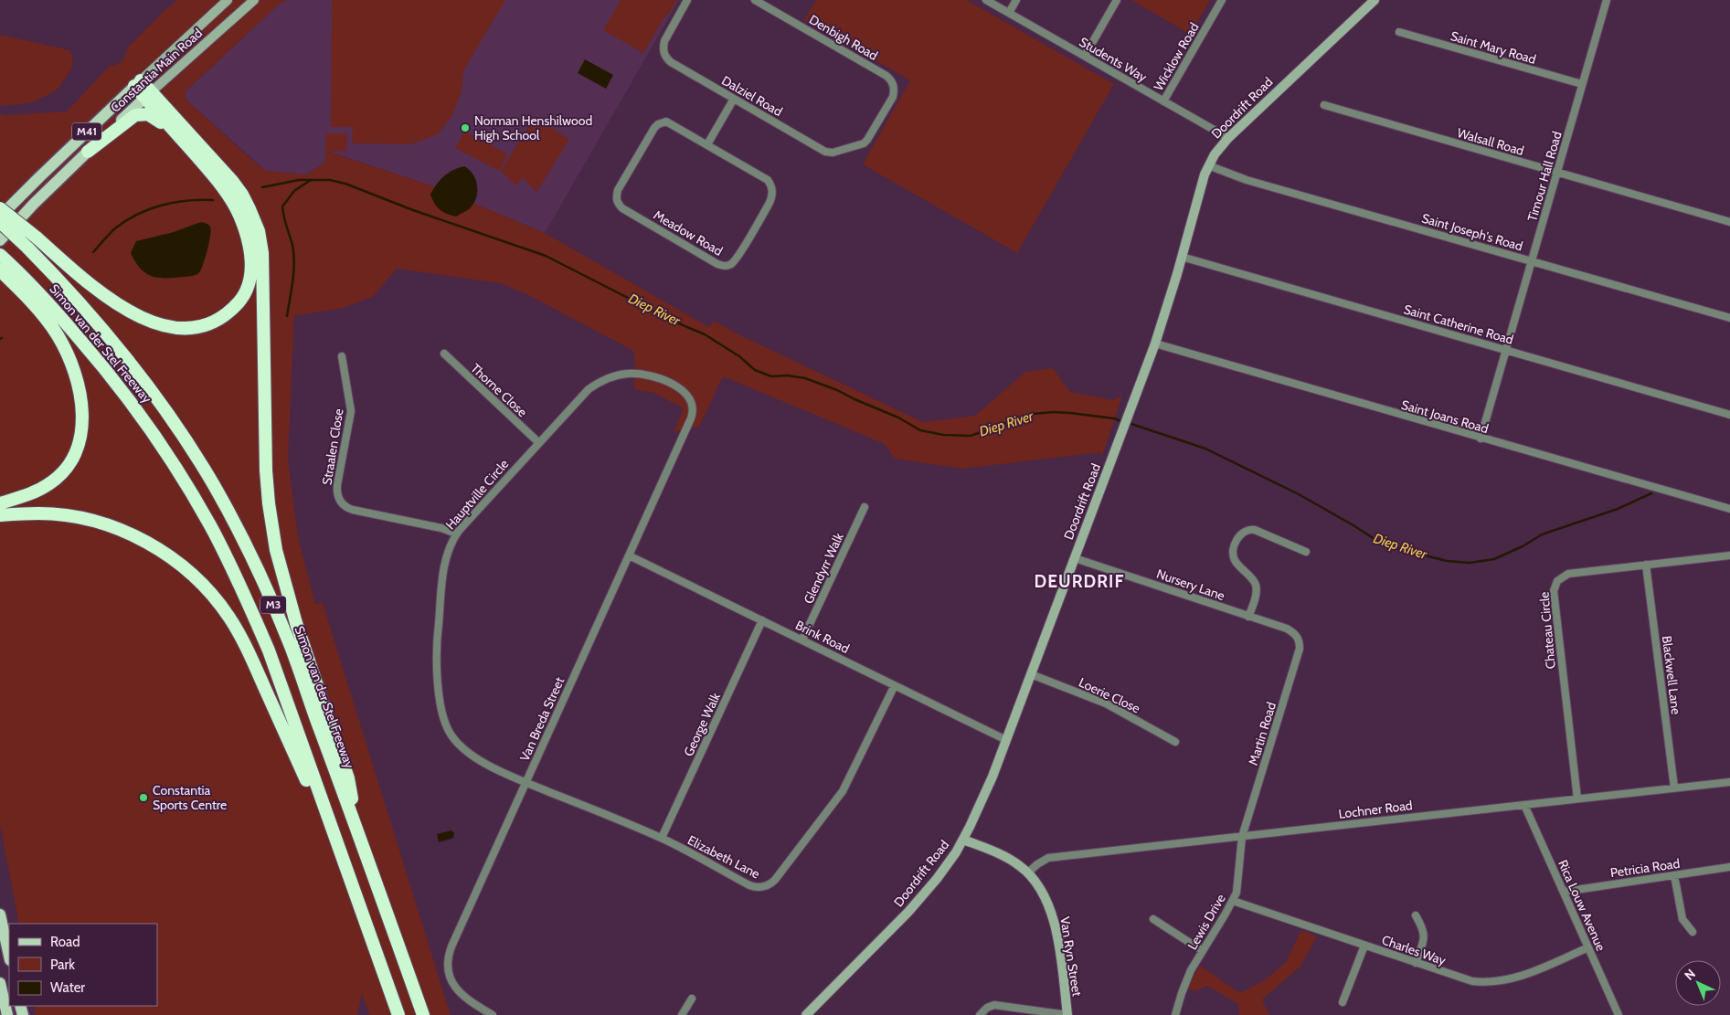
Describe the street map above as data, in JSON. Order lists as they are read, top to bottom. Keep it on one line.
{"streets":{"highway":["Simon van der Stel Freeway","M3"],"main road":["Constantia Main Road","M41"],"street":["Denbigh Road","Saint Mary Road","Wicklow Road","Students Way","Dalziel Road","Doordrift Road","Walsall Road","Timour Hall Road","Saint Joseph's Road","Meadow Road","Saint Catherine Road","Thorne Close","Saint Joans Road","Straalen Close","Hauptville Circle","Glendyrr Walk","Nursery Lane","Chateau Circle","Brink Road","Blackwell Lane","Loerie Close","Van Breda Street","George Walk","Martin Road","Lochner Road","Elizabeth Lane","Petricia Road","Rica Louw Avenue","Lewis Drive","Charles Way","Van Ryn Street"]},"crossings":[["Denbigh Road","Dalziel Road"],["Saint Mary Road","Timour Hall Road"],["Wicklow Road","Students Way"],["Students Way","Doordrift Road"],["Doordrift Road","Saint Joseph's Road"],["Doordrift Road","Saint Catherine Road"],["Doordrift Road","Saint Joans Road"],["Doordrift Road","Nursery Lane"],["Doordrift Road","Brink Road"],["Doordrift Road","Loerie Close"],["Doordrift Road","Van Ryn Street"],["Walsall Road","Timour Hall Road"],["Timour Hall Road","Saint Joseph's Road"],["Timour Hall Road","Saint Catherine Road"],["Timour Hall Road","Saint Joans Road"],["Thorne Close","Hauptville Circle"],["Straalen Close","Hauptville Circle"],["Hauptville Circle","Van Breda Street"],["Hauptville Circle","Elizabeth Lane"],["Glendyrr Walk","Brink Road"],["Nursery Lane","Martin Road"],["Chateau Circle","Blackwell Lane"],["Chateau Circle","Lochner Road"],["Brink Road","Van Breda Street"],["Brink Road","George Walk"],["Brink Road","Elizabeth Lane"],["Blackwell Lane","Lochner Road"],["Van Breda Street","Elizabeth Lane"],["George Walk","Elizabeth Lane"],["Martin Road","Lochner Road"],["Martin Road","Lewis Drive"],["Lochner Road","Rica Louw Avenue"],["Lochner Road","Lewis Drive"],["Lochner Road","Van Ryn Street"],["Petricia Road","Rica Louw Avenue"],["Rica Louw Avenue","Charles Way"],["Lewis Drive","Charles Way"]],"districts":["DEURDRIF"],"water":["Diep River"],"places":["Norman Henshilwood High School","Constantia Sports Centre"],"legend":["Road","Park","Water"],"north":"top left"}
